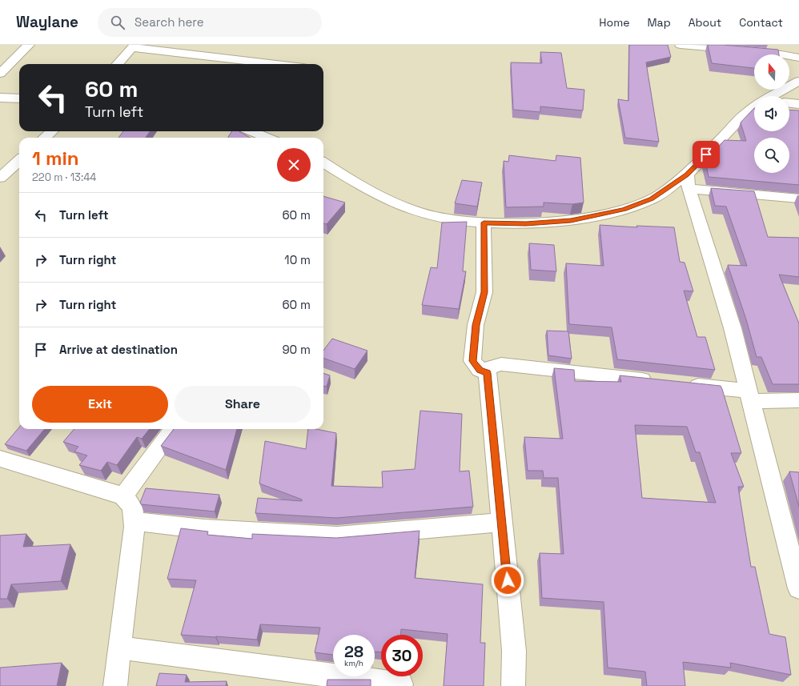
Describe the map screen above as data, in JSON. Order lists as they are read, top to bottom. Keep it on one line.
{"north":"top","page":{"header":"Waylane","search":"Search here","nav":["Home","Map","About","Contact"],"turn":["60 m","Turn left"],"heading":["1 min","220 m · 13:44"],"list":[{"name":"Turn left","value":"60 m"},{"name":"Turn right","value":"10 m"},{"name":"Turn right","value":"60 m"},{"name":"Arrive at destination","value":"90 m"}],"buttons":["Exit","Share"],"speed":"28 km/h","limit":"30"}}
